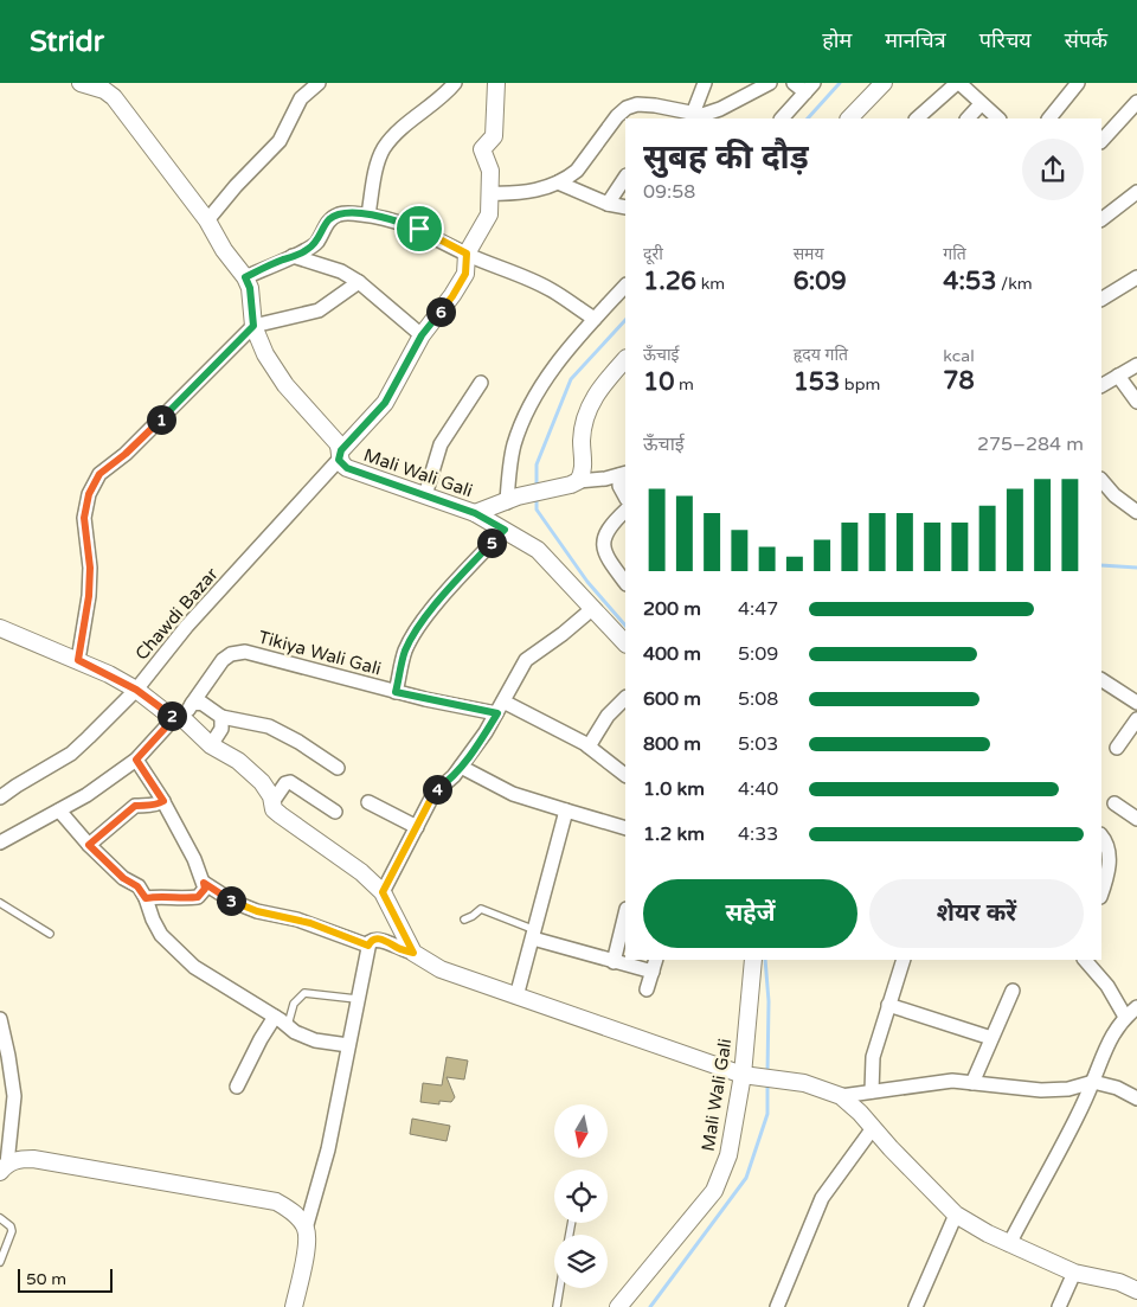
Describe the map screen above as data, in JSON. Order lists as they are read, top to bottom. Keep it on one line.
{"streets":{"street":["Mali Wali Gali","Chawdi Bazar","Tikiya Wali Gali"]},"crossings":[["Mali Wali Gali","Chawdi Bazar"]],"scale_bar":"50 m","north":"bottom","page":{"header":"Stridr","nav":["होम","मानचित्र","परिचय","संपर्क"],"heading":["सुबह की दौड़","09:58"],"stats":[["दूरी","1.26 km"],["समय","6:09"],["गति","4:53 /km"],["ऊँचाई","10 m"],["हृदय गति","153 bpm"],["kcal","78"]],"pins":["6","1","5","2","4","3"],"chart":["ऊँचाई","275–284 m"],"list":[{"name":"200 m","note":"4:47"},{"name":"400 m","note":"5:09"},{"name":"600 m","note":"5:08"},{"name":"800 m","note":"5:03"},{"name":"1.0 km","note":"4:40"},{"name":"1.2 km","note":"4:33"}],"buttons":["सहेजें","शेयर करें"],"scale":"50 m"}}
